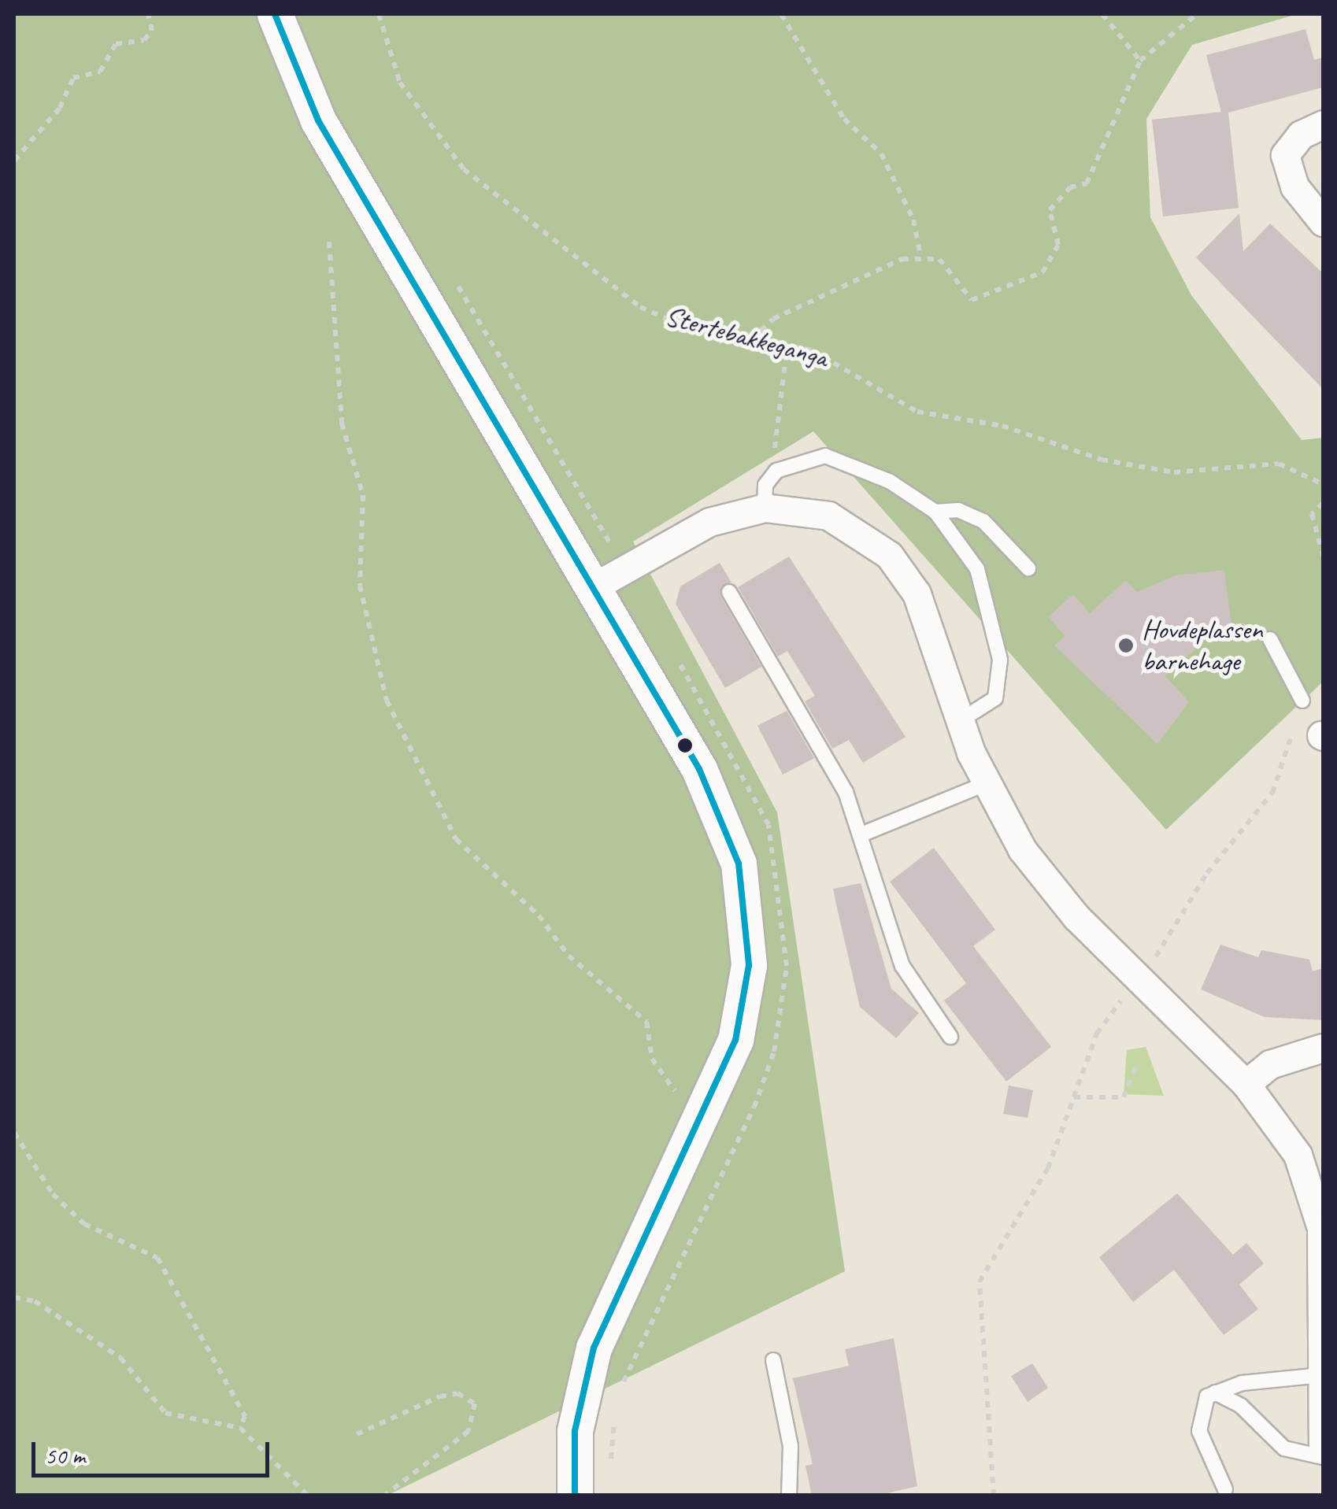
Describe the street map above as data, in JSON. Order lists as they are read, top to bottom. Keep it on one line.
{"streets":{"path":["Stertebakkeganga"]},"places":["Hovdeplassen barnehage"],"scale_bar":"50 m"}
